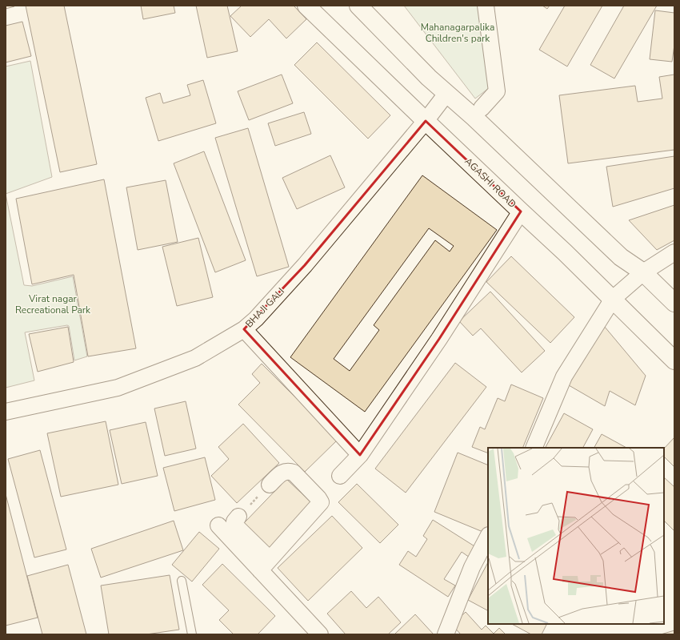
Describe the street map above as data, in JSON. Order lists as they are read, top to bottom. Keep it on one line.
{"streets":{"street":["AGASHI ROAD","BHAJI GALI"]},"crossings":[["AGASHI ROAD","BHAJI GALI"]],"parks":["Mahanagarpalika Children's park","Virat nagar Recreational Park"]}
